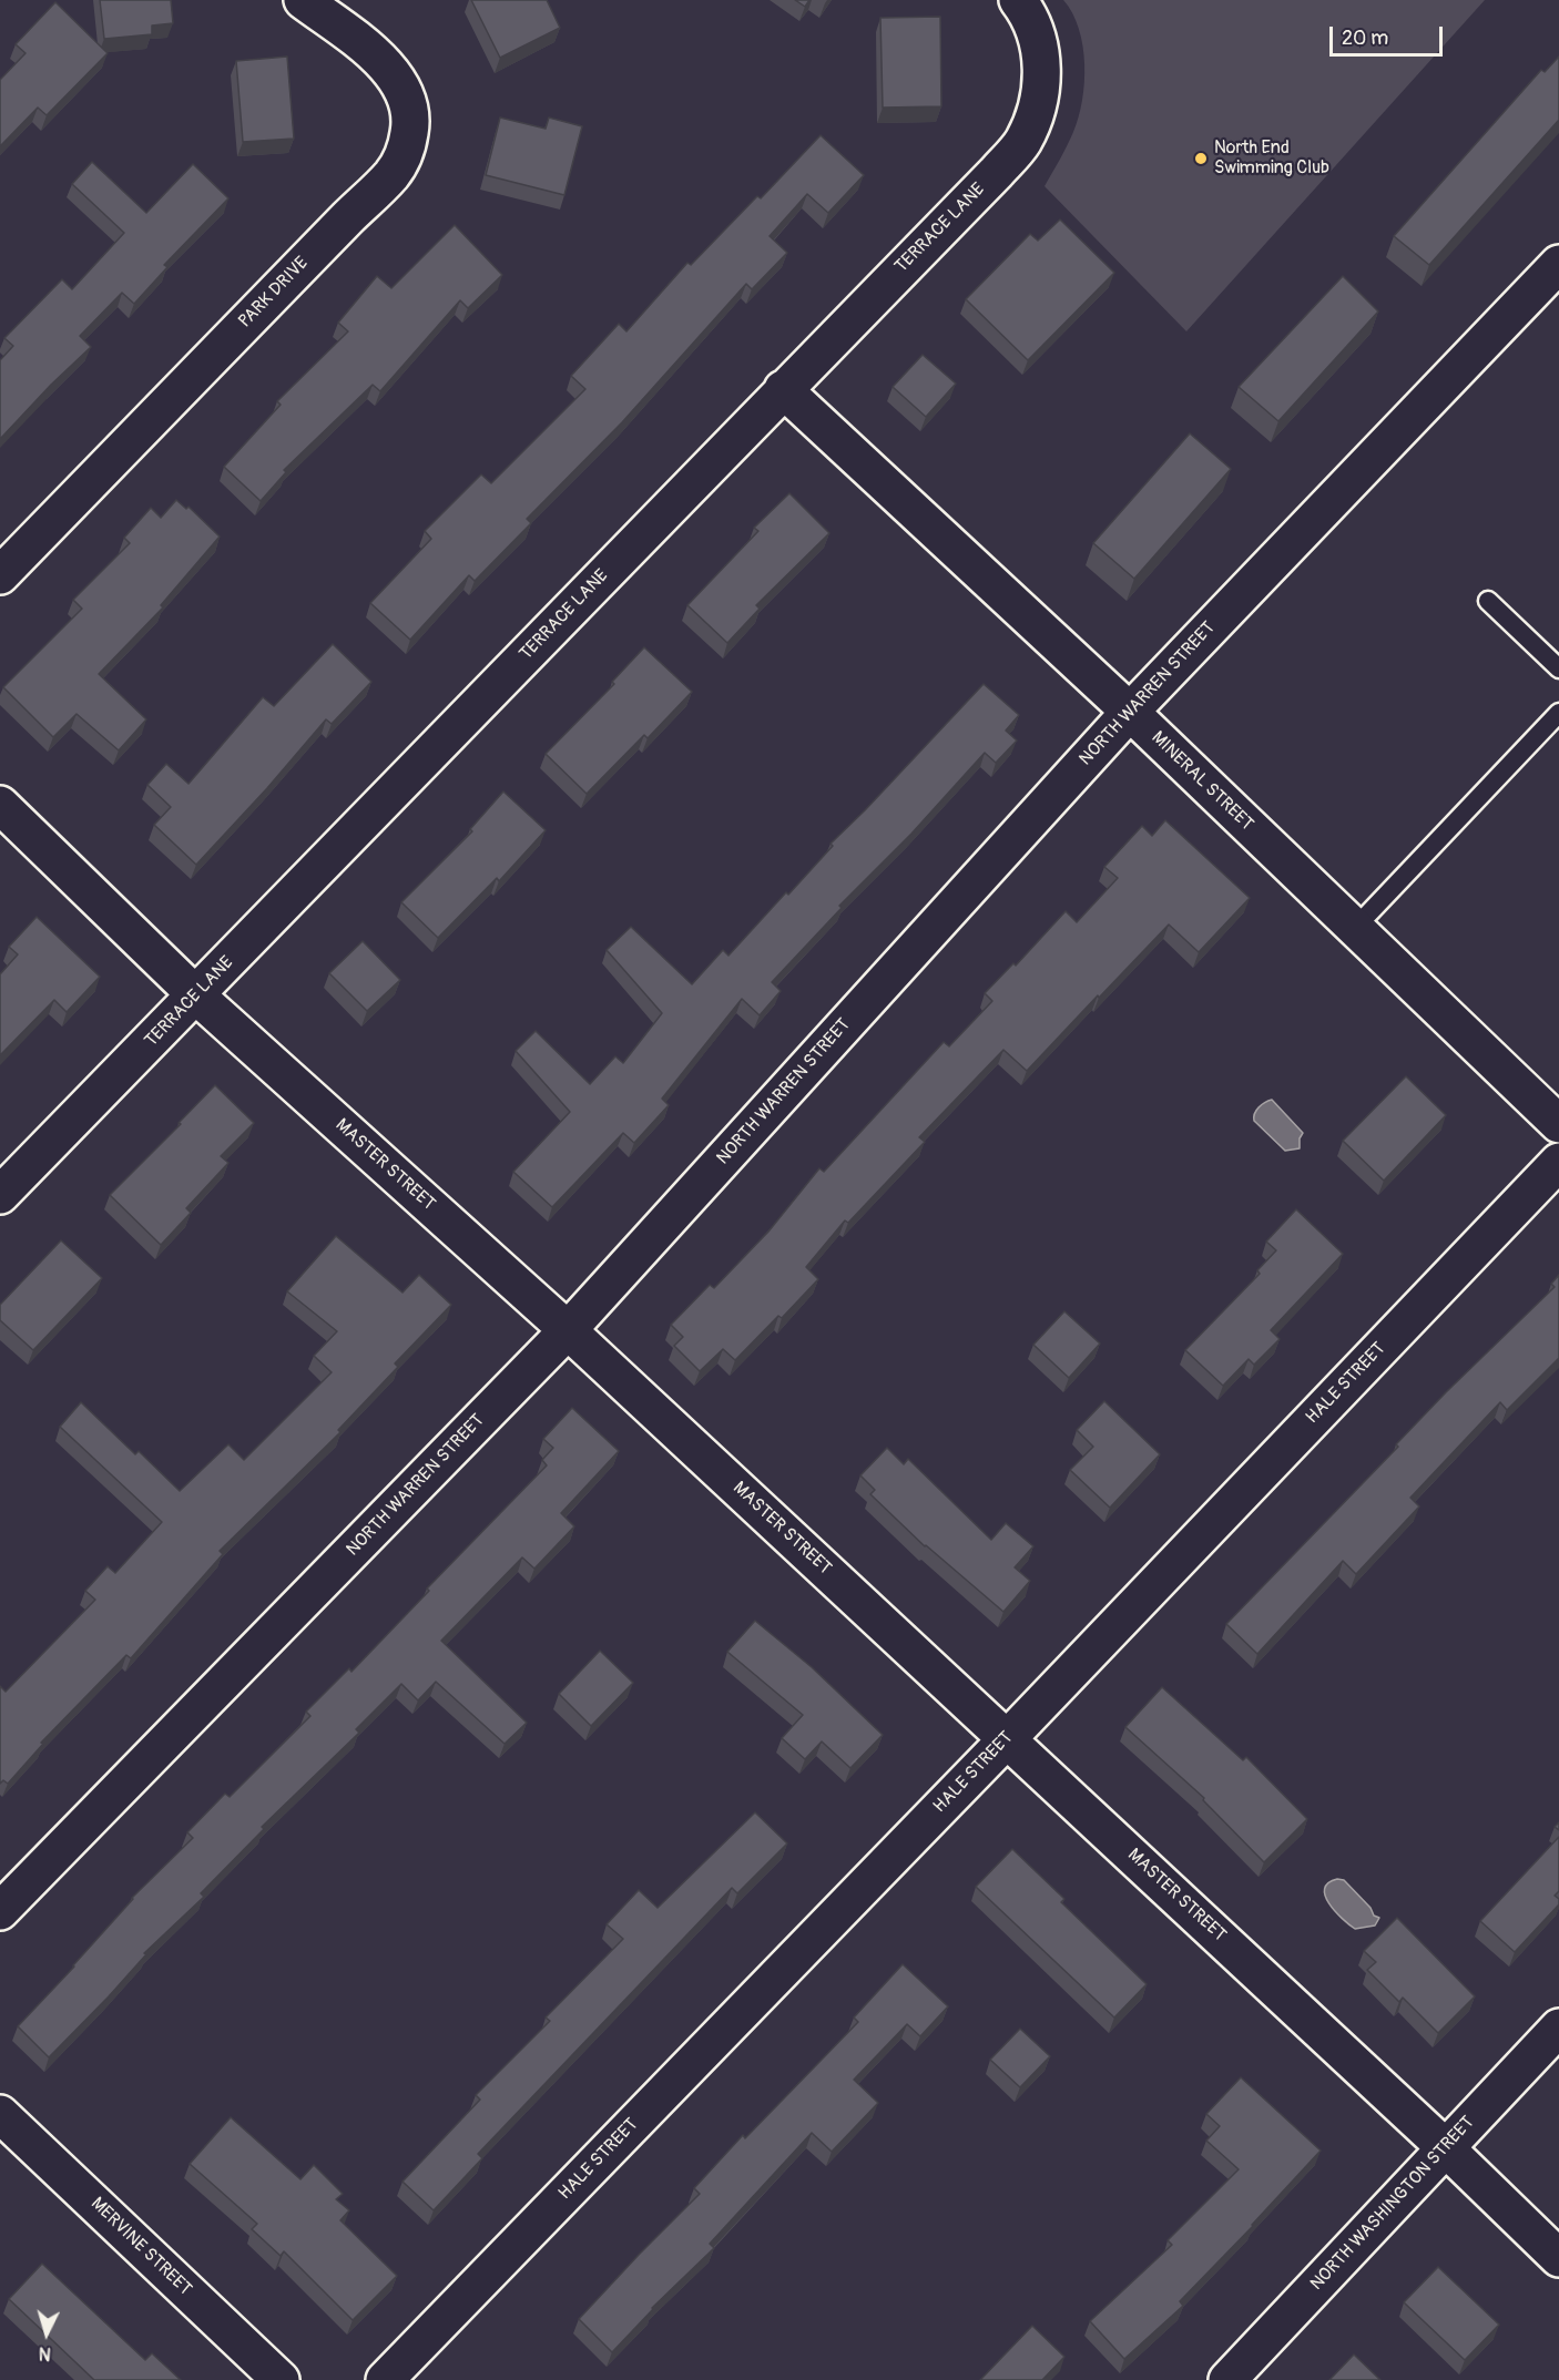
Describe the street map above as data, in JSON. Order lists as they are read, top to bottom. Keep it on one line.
{"streets":{"street":["TERRACE LANE","PARK DRIVE","NORTH WARREN STREET","MINERAL STREET","MASTER STREET","HALE STREET","NORTH WASHINGTON STREET","MERVINE STREET"]},"crossings":[["TERRACE LANE","MINERAL STREET"],["TERRACE LANE","MASTER STREET"],["NORTH WARREN STREET","MINERAL STREET"],["NORTH WARREN STREET","MASTER STREET"],["MASTER STREET","HALE STREET"],["MASTER STREET","NORTH WASHINGTON STREET"]],"places":["North End Swimming Club"],"scale_bar":"20 m","north":"bottom"}
